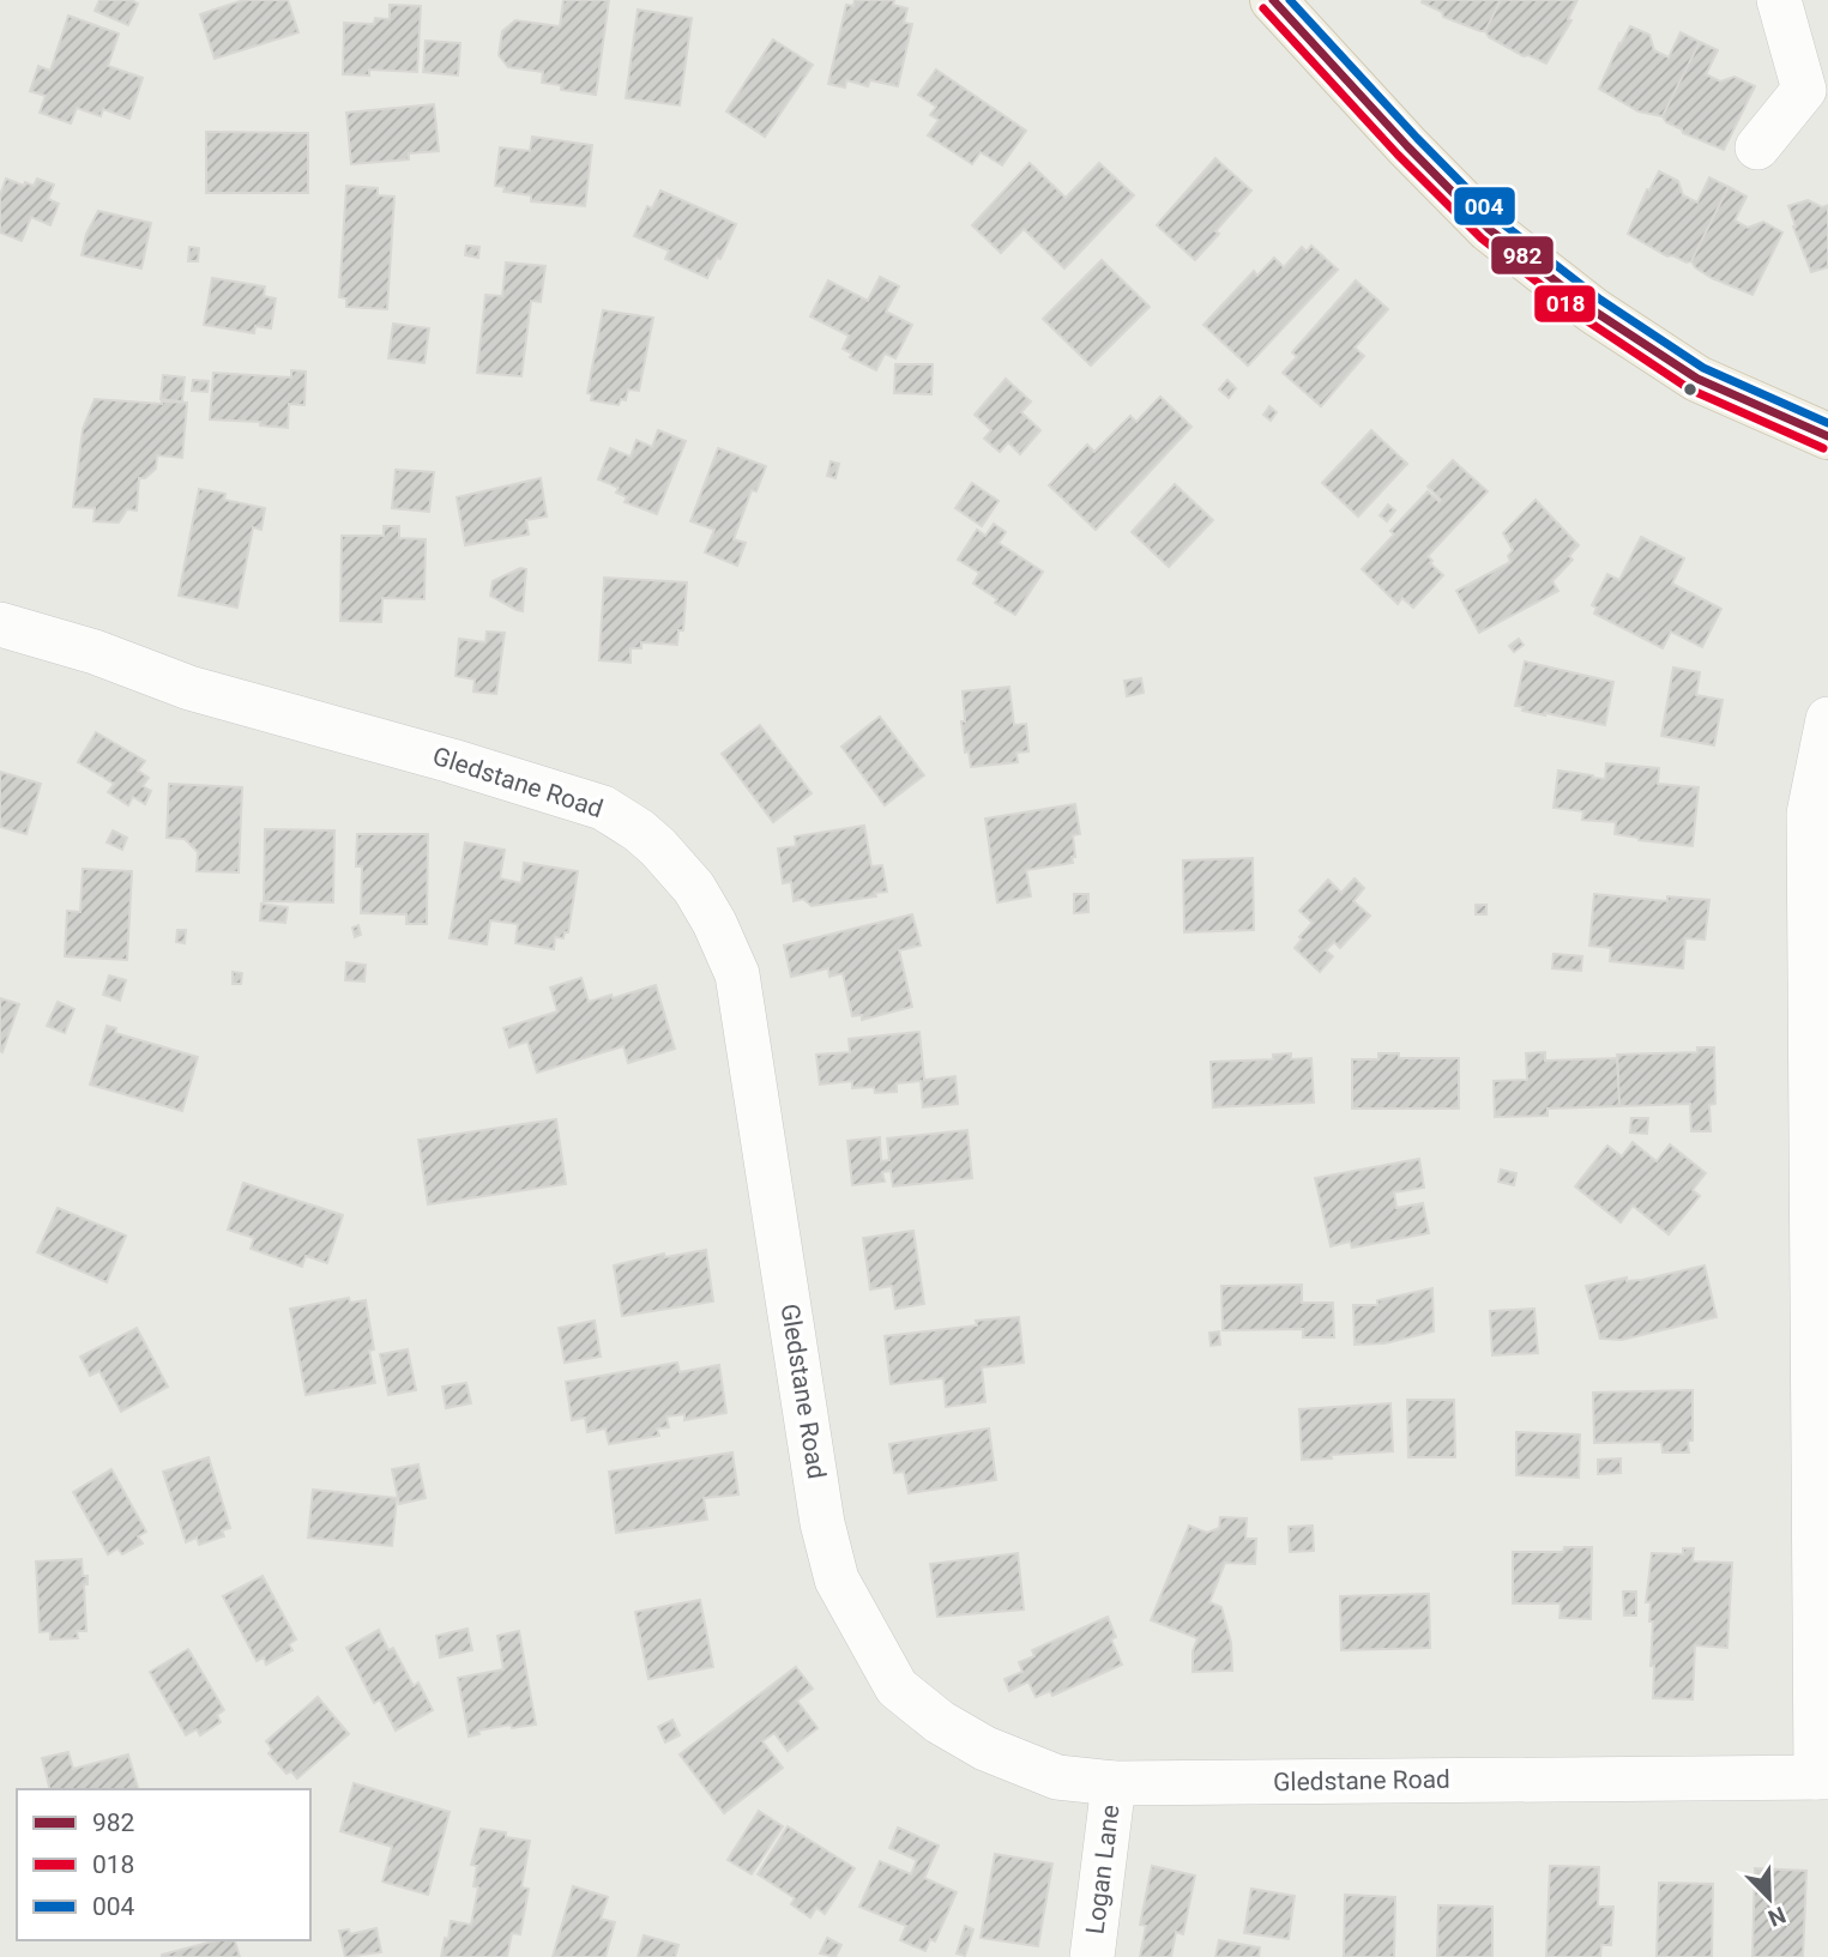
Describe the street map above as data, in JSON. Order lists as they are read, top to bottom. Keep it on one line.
{"streets":{"street":["Gledstane Road","Logan Lane"]},"crossings":[["Gledstane Road","Logan Lane"]],"lines":["transit line 982","transit line 004","transit line 018"],"legend":["982","018","004"],"north":"bottom right"}
